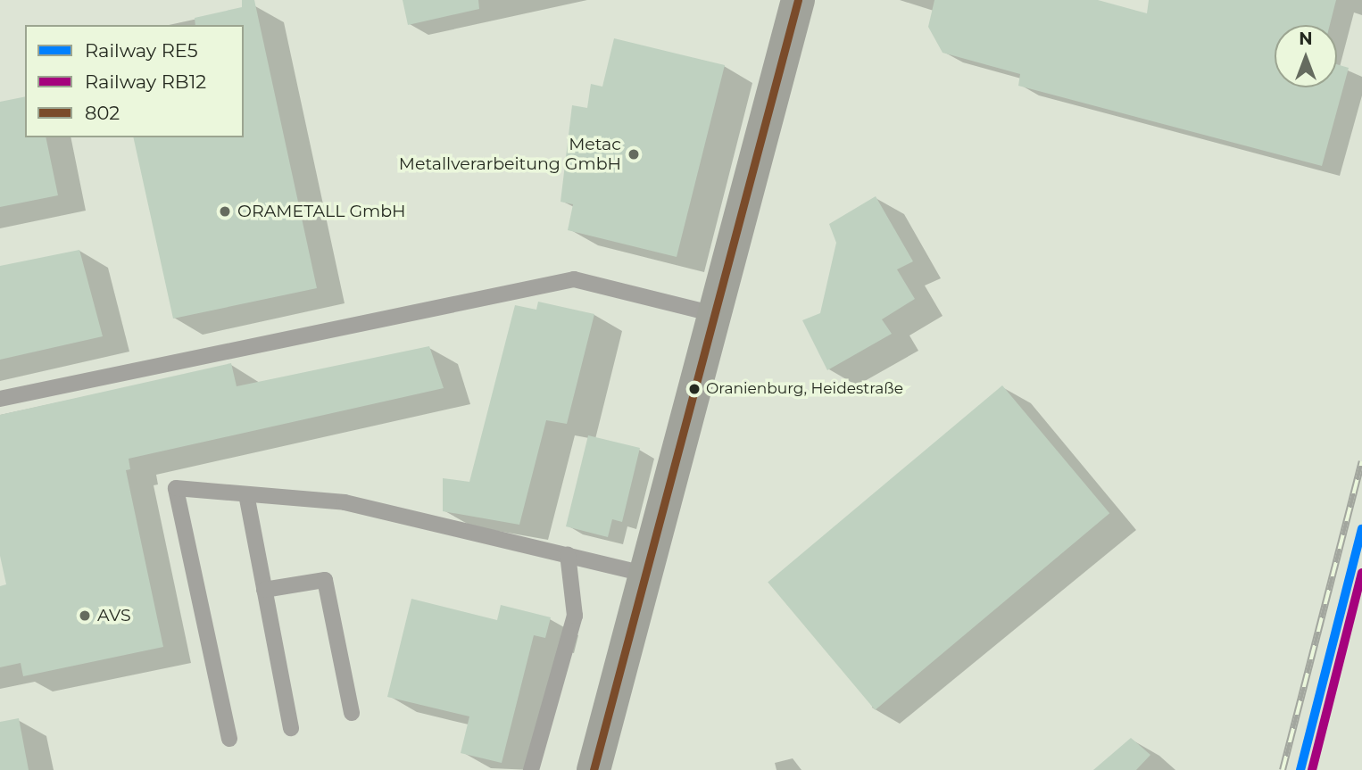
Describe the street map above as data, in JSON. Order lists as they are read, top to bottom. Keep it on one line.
{"places":["Metac Metallverarbeitung GmbH","ORAMETALL GmbH","Oranienburg, Heidestraße","AVS"],"lines":["transit line 802","rail line RE5","rail line RB12"],"legend":["Railway RE5","Railway RB12","802"],"north":"top"}
